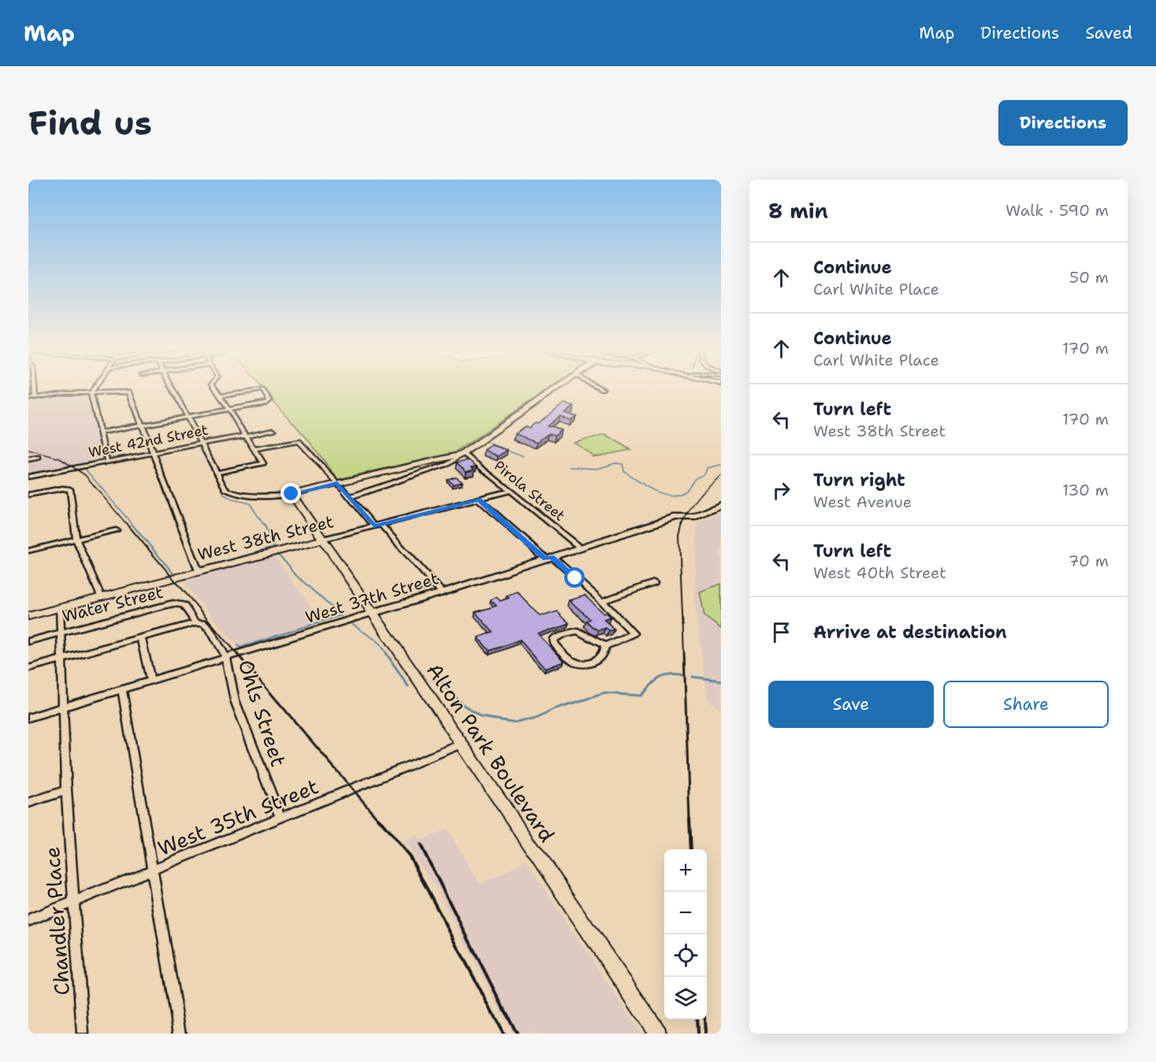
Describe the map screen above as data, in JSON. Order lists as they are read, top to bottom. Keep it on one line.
{"streets":{"main road":["West 38th Street","Alton Park Boulevard"],"street":["West 42nd Street","Pirola Street","West 37th Street","Water Street","Ohls Street","West 35th Street","Chandler Place"]},"crossings":[["Pirola Street","West 38th Street"],["Pirola Street","West 37th Street"],["West 38th Street","Alton Park Boulevard"],["West 38th Street","Chandler Place"],["West 37th Street","Ohls Street"],["West 37th Street","Alton Park Boulevard"],["West 37th Street","Chandler Place"],["Water Street","Ohls Street"],["Water Street","Chandler Place"],["Ohls Street","West 35th Street"],["Alton Park Boulevard","West 35th Street"],["West 35th Street","Chandler Place"]],"page":{"header":"Map","nav":["Map","Directions","Saved"],"buttons":["Directions",["Save","Share"]],"title":"Find us","heading":["8 min","Walk · 590 m"],"list":[["Continue","Carl White Place","50 m"],["Continue","Carl White Place","170 m"],["Turn left","West 38th Street","170 m"],["Turn right","West Avenue","130 m"],["Turn left","West 40th Street","70 m"],"Arrive at destination"],"map_buttons":["+","−"]}}
